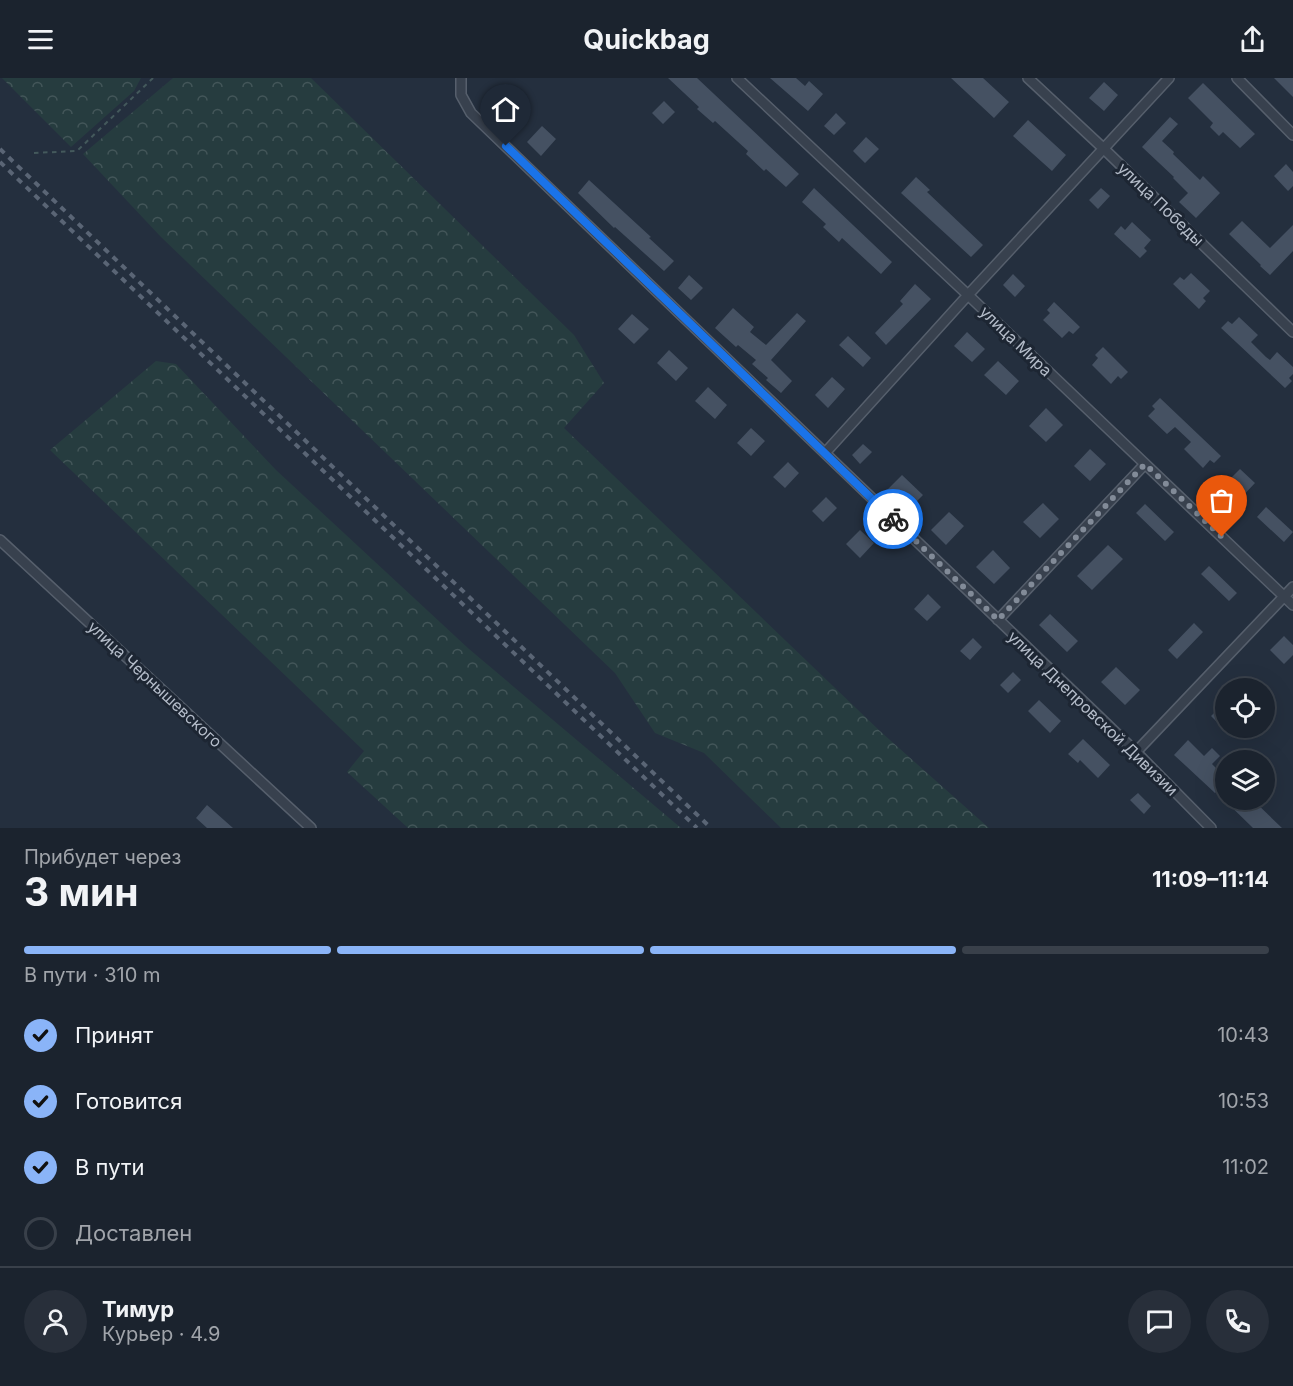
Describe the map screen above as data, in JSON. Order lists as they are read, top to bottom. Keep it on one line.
{"streets":{"street":["улица Победы","улица Мира","улица Чернышевского","улица Днепровской Дивизии"]},"page":{"header":"Quickbag","heading":["3 мин","Прибудет через","11:09–11:14"],"panel":["Тимур","Курьер · 4.9"],"bar":"В пути · 310 m","list":[["Принят","10:43"],["Готовится","10:53"],["В пути","11:02"],"Доставлен"]}}
